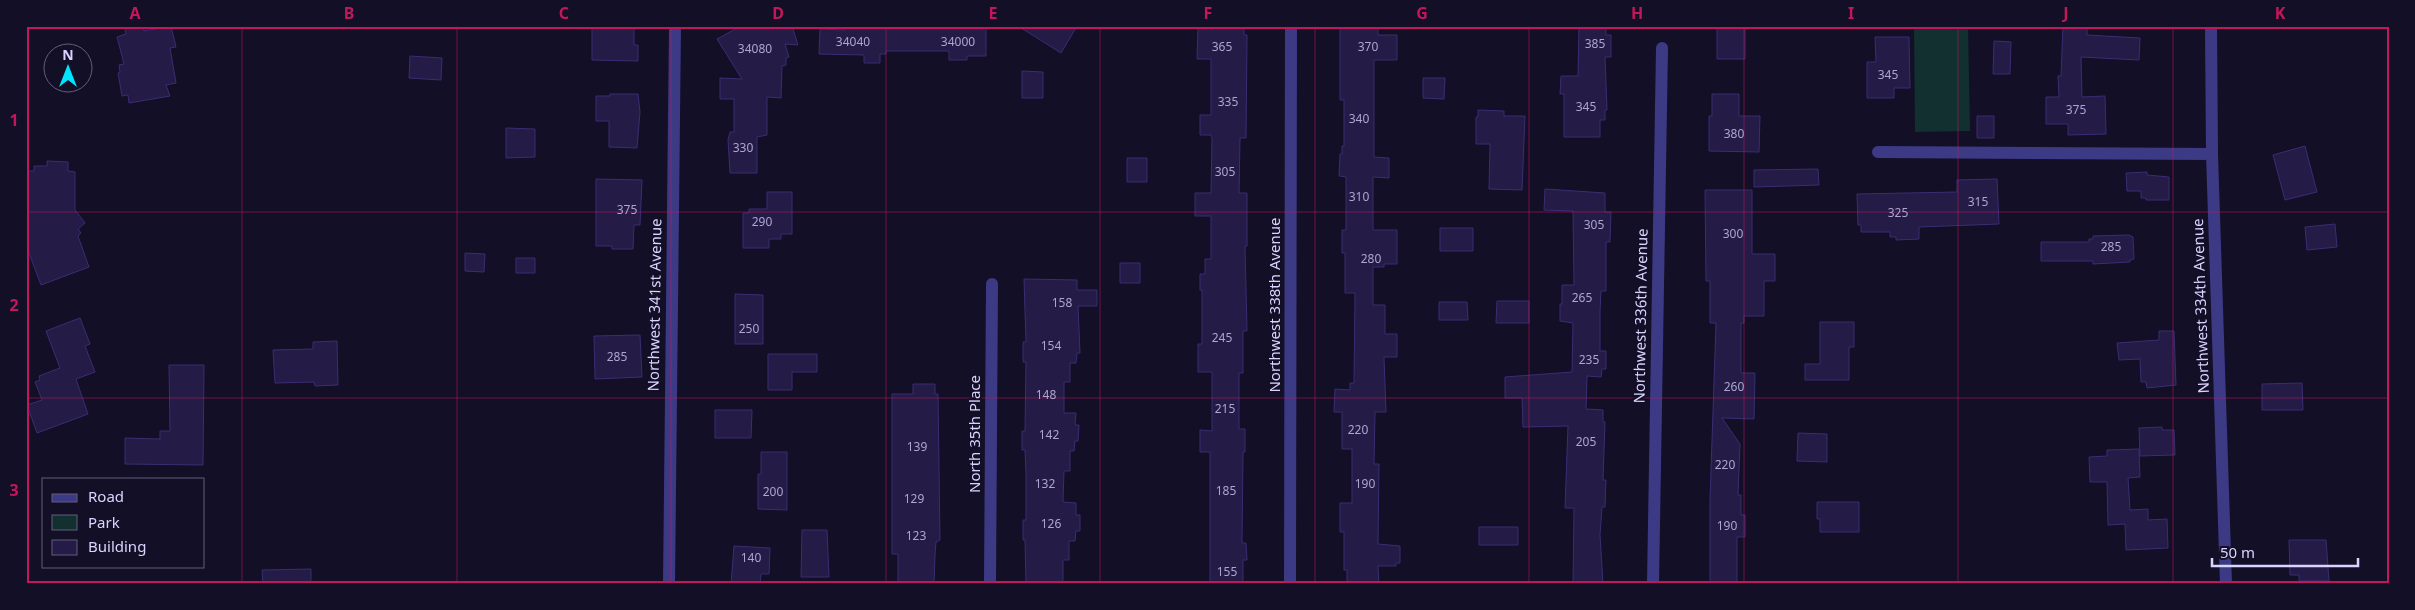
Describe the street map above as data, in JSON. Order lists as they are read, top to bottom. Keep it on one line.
{"streets":{"street":["Northwest 341st Avenue","Northwest 338th Avenue","Northwest 334th Avenue","Northwest 336th Avenue","North 35th Place"]},"house_numbers":["34040","34000","385","365","370","34080","345","335","345","375","340","380","330","305","310","315","375","325","290","305","300","285","280","265","158","250","245","154","285","235","260","148","215","220","142","205","139","220","132","190","185","200","129","126","190","123","140","155"],"legend":["Road","Park","Building"],"scale_bar":"50 m","north":"top","grid":{"columns":["A","B","C","D","E","F","G","H","I","J","K"],"rows":["1","2","3"]}}
